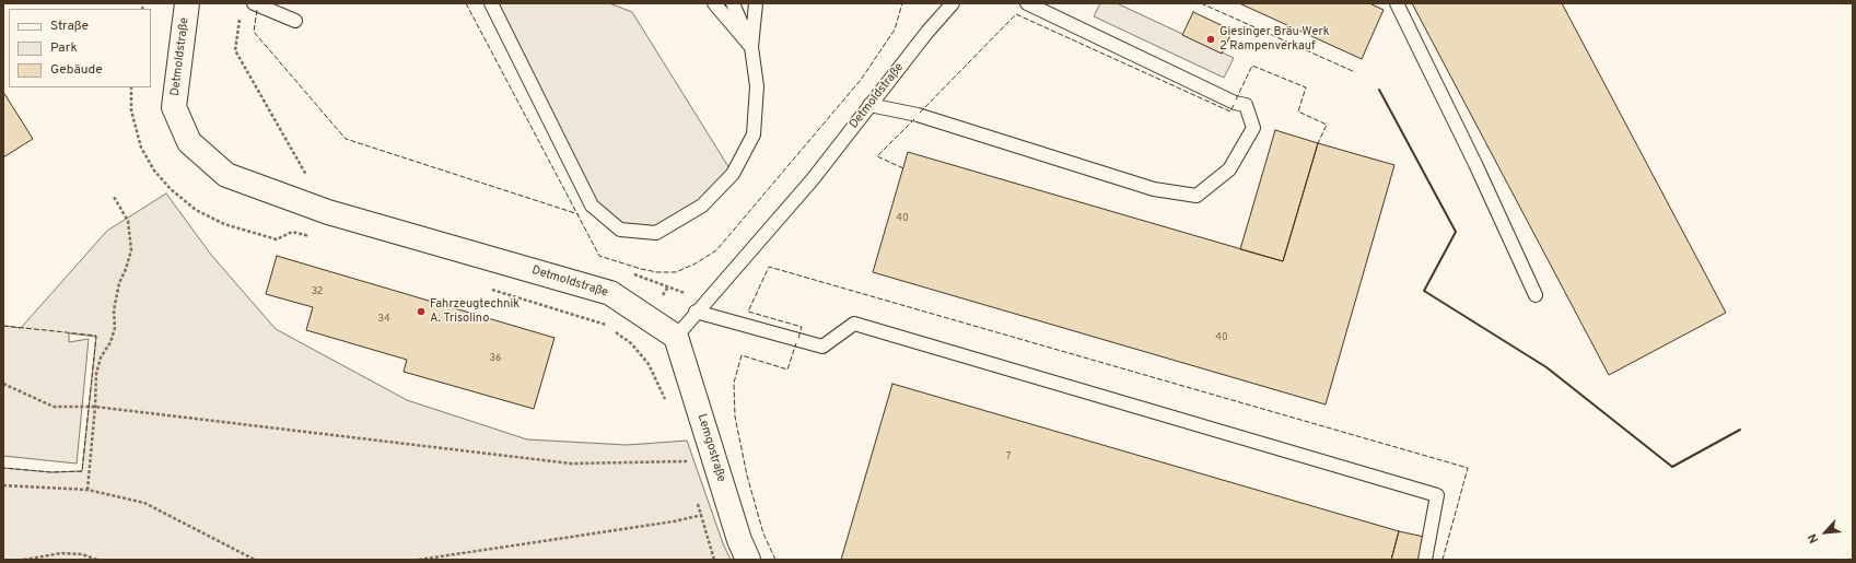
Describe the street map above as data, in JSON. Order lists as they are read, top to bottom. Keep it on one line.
{"streets":{"street":["Detmoldstraße","Lemgostraße"]},"crossings":[["Detmoldstraße","Lemgostraße"]],"places":["Giesinger Bräu Werk 2 Rampenverkauf","Fahrzeugtechnik A. Trisolino"],"house_numbers":["40","32","34","40","36","7"],"legend":["Straße","Park","Gebäude"],"north":"bottom left"}
